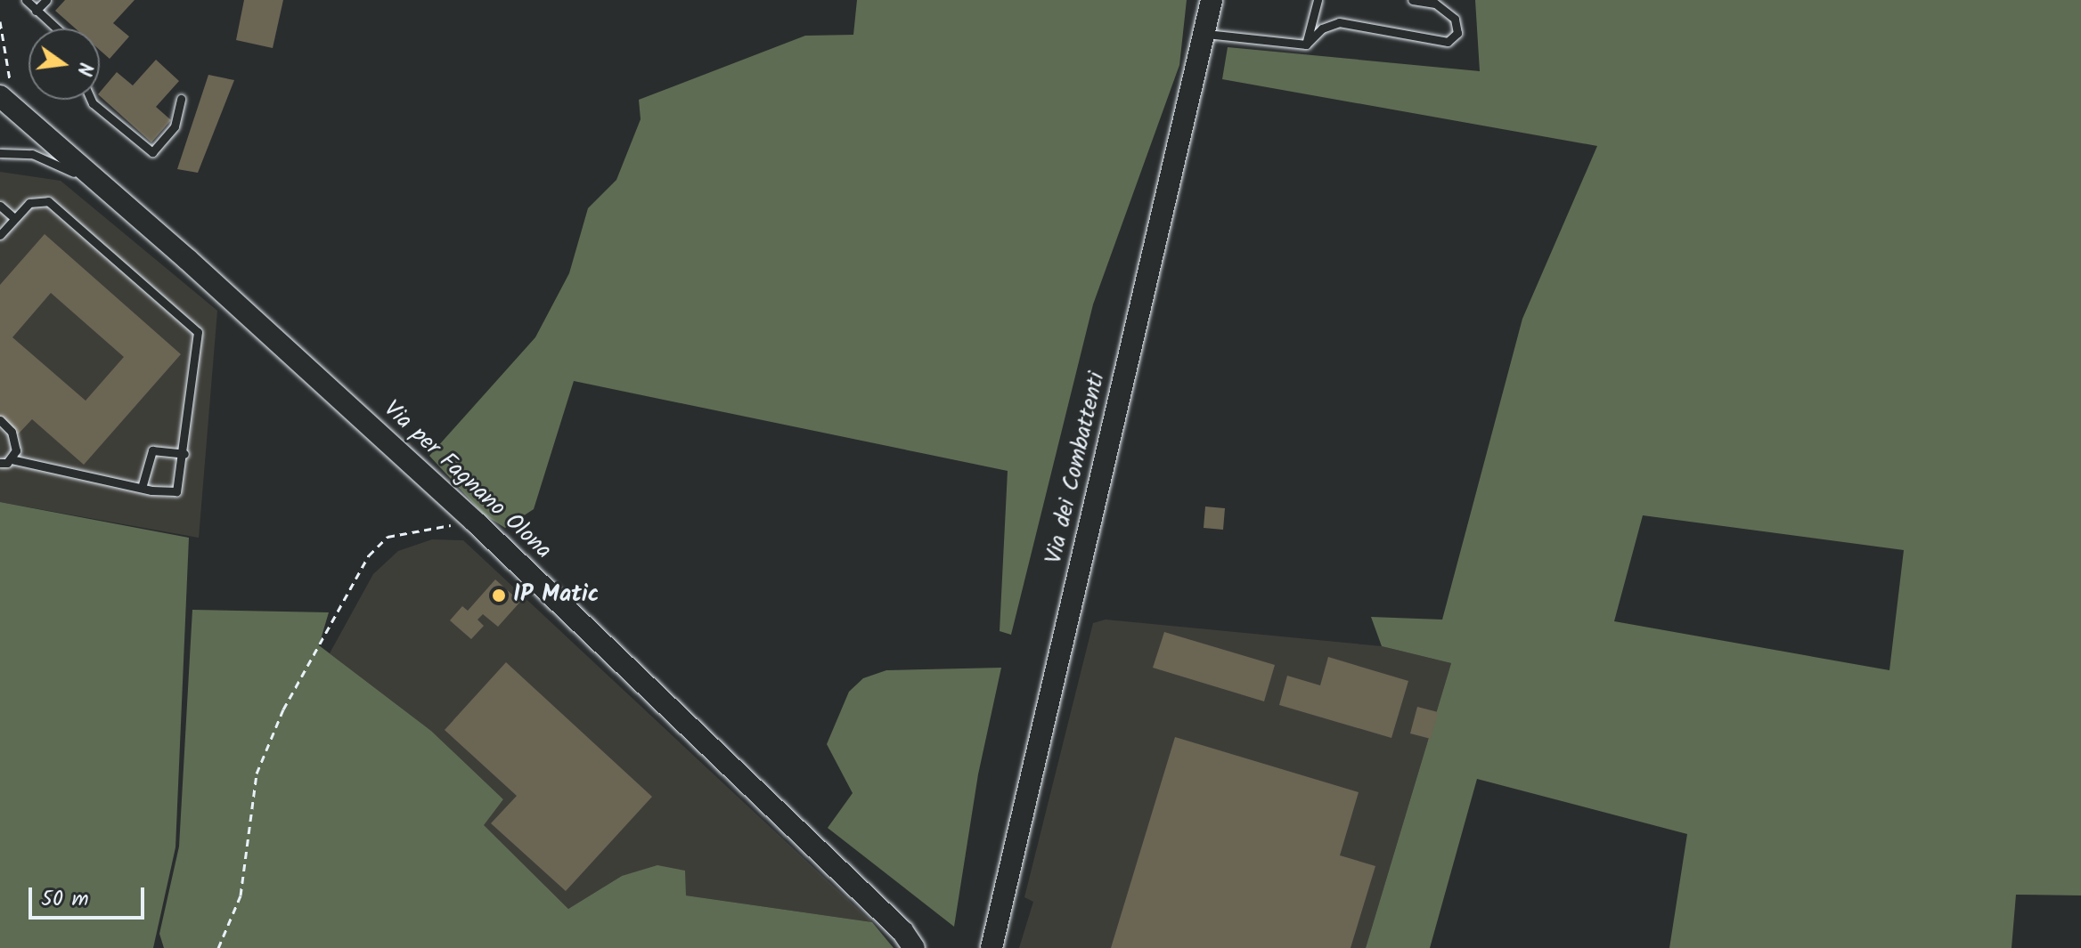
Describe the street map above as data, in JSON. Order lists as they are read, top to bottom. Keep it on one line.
{"streets":{"main road":["Via dei Combattenti","Via per Fagnano Olona"]},"places":["IP Matic"],"scale_bar":"50 m","north":"right"}
